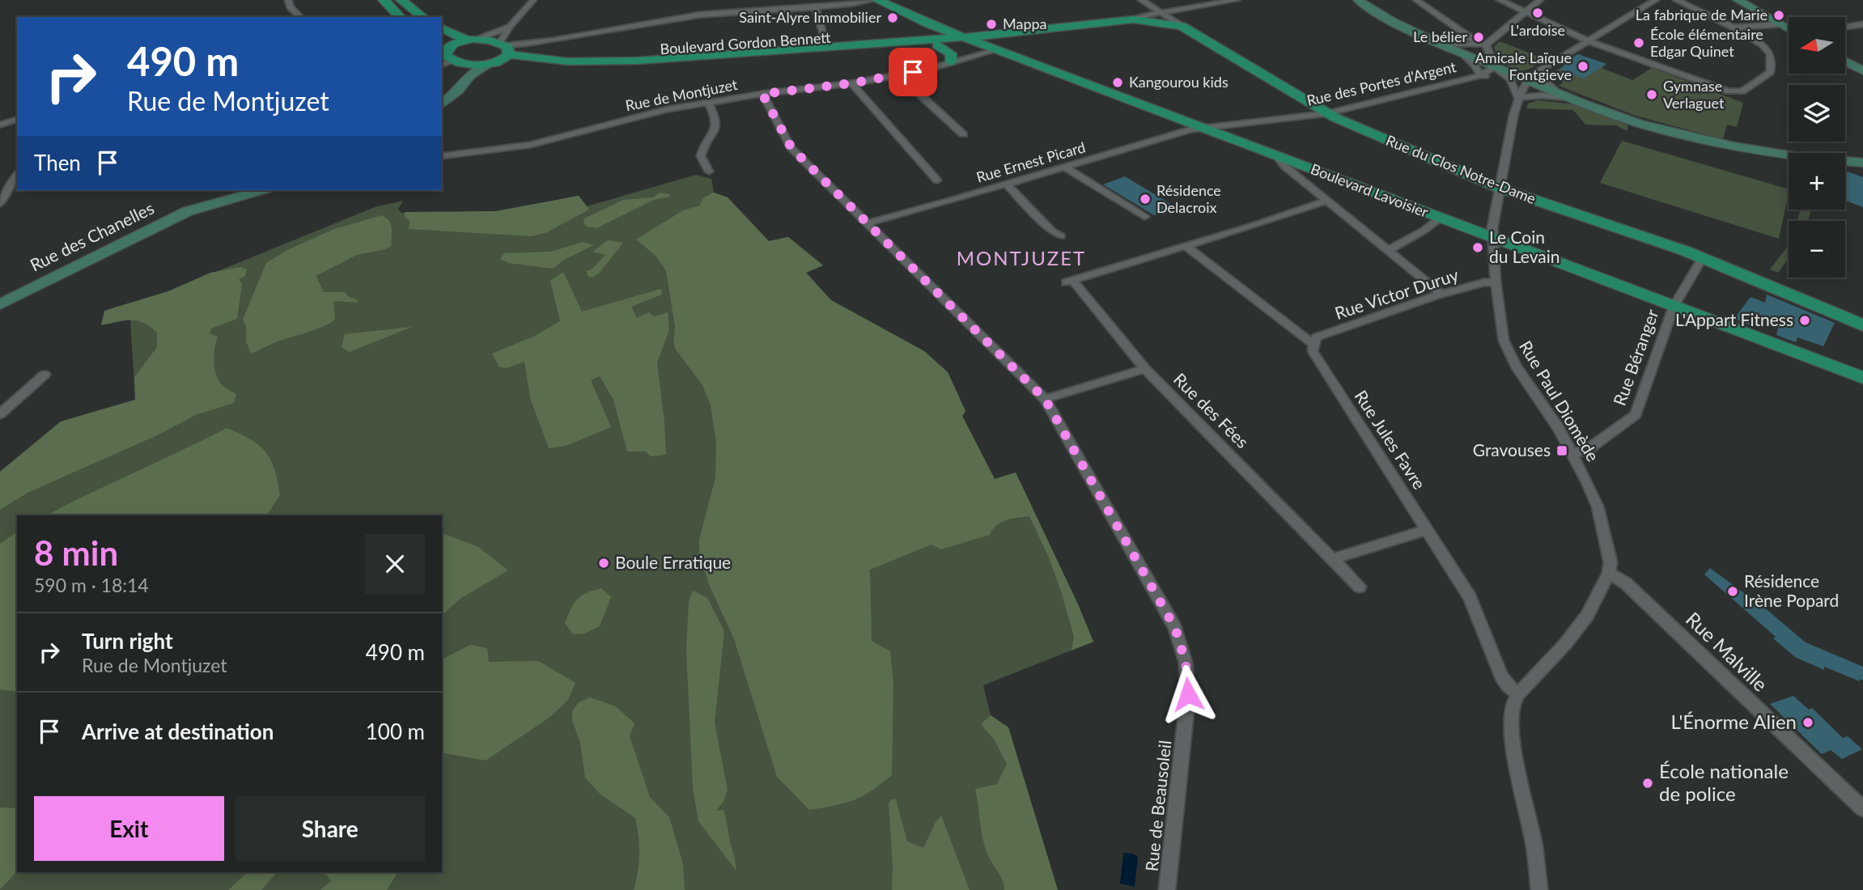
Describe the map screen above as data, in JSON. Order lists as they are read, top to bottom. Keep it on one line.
{"streets":{"main road":["Boulevard Gordon Bennett","Rue du Clos Notre-Dame","Boulevard Lavoisier"],"street":["Rue des Portes d'Argent","Rue de Montjuzet","Rue Ernest Picard","Rue des Chanelles","Rue Victor Duruy","Rue Béranger","Rue Paul Diomède","Rue des Fées","Rue Jules Favre","Rue Malville","Rue de Beausoleil"]},"crossings":[["Boulevard Gordon Bennett","Rue de Montjuzet"],["Boulevard Gordon Bennett","Rue du Clos Notre-Dame"],["Boulevard Gordon Bennett","Boulevard Lavoisier"],["Rue des Portes d'Argent","Rue Ernest Picard"],["Rue des Portes d'Argent","Rue du Clos Notre-Dame"],["Rue des Portes d'Argent","Boulevard Lavoisier"],["Rue de Montjuzet","Boulevard Lavoisier"],["Rue de Montjuzet","Rue de Beausoleil"],["Rue Ernest Picard","Boulevard Lavoisier"],["Rue Ernest Picard","Rue de Beausoleil"],["Rue du Clos Notre-Dame","Rue Béranger"],["Rue du Clos Notre-Dame","Rue Paul Diomède"],["Boulevard Lavoisier","Rue Béranger"],["Boulevard Lavoisier","Rue Paul Diomède"],["Rue Victor Duruy","Rue Paul Diomède"],["Rue Victor Duruy","Rue Jules Favre"],["Rue Béranger","Rue Paul Diomède"],["Rue Paul Diomède","Rue Malville"]],"districts":["MONTJUZET"],"places":{"other":["L'ardoise","La fabrique de Marie","Saint-Alyre Immobilier","Mappa","Le bélier","École élémentaire Edgar Quinet","Amicale Laïque Fontgieve","Kangourou kids","Gymnase Verlaguet","Résidence Delacroix","Le Coin du Levain","L'Appart Fitness","Boule Erratique","Résidence Irène Popard","L'Énorme Alien","École nationale de police"],"transit":["Gravouses"]},"north":"left","page":{"map_buttons":["+","−"],"turn":["490 m","Rue de Montjuzet"],"then":"Then","heading":["8 min","590 m · 18:14"],"list":[{"name":"Turn right","note":"Rue de Montjuzet","value":"490 m"},{"name":"Arrive at destination","value":"100 m"}],"buttons":["Exit","Share"]}}
